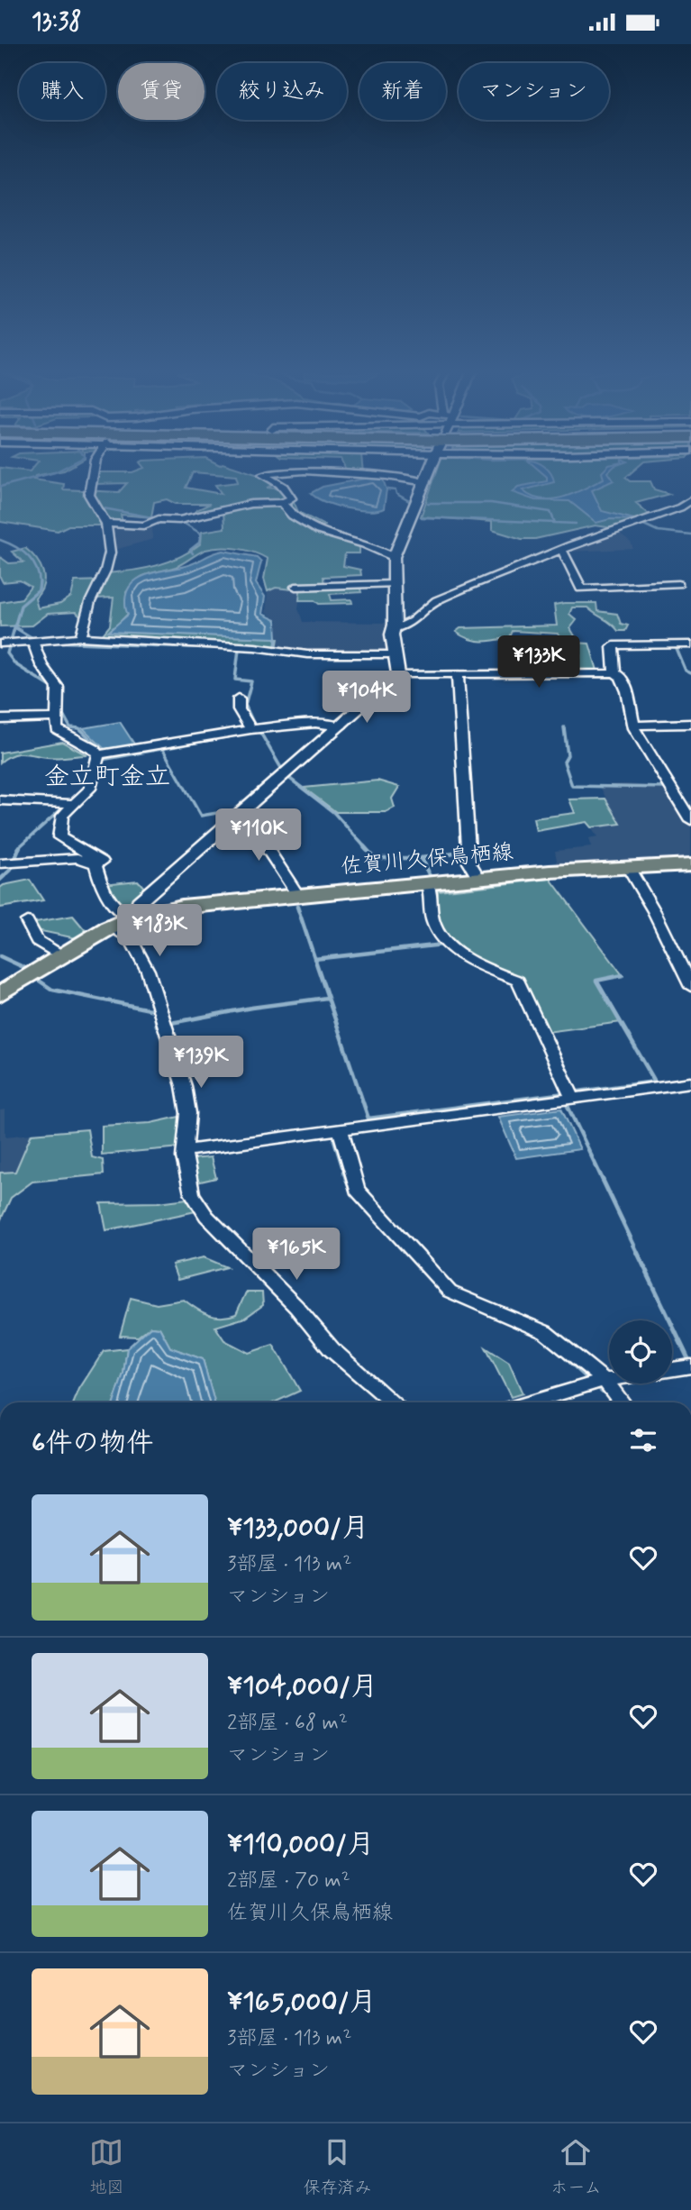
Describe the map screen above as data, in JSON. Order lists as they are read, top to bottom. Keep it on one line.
{"streets":{"main road":["佐賀川久保鳥栖線"]},"districts":["金立町金立"],"page":{"status":"13:38","chip":["購入","賃貸","絞り込み","新着","マンション"],"price":["¥133K","¥104K","¥110K","¥183K","¥139K","¥165K"],"heading":"6件の物件","list":[{"name":"¥133,000/月","note":"3部屋 · 113 m² · マンション"},{"name":"¥104,000/月","note":"2部屋 · 68 m² · マンション"},{"name":"¥110,000/月","note":"2部屋 · 70 m² · 佐賀川久保鳥栖線"},{"name":"¥165,000/月","note":"3部屋 · 113 m² · マンション"}],"tabs":["地図","保存済み","ホーム"]}}
